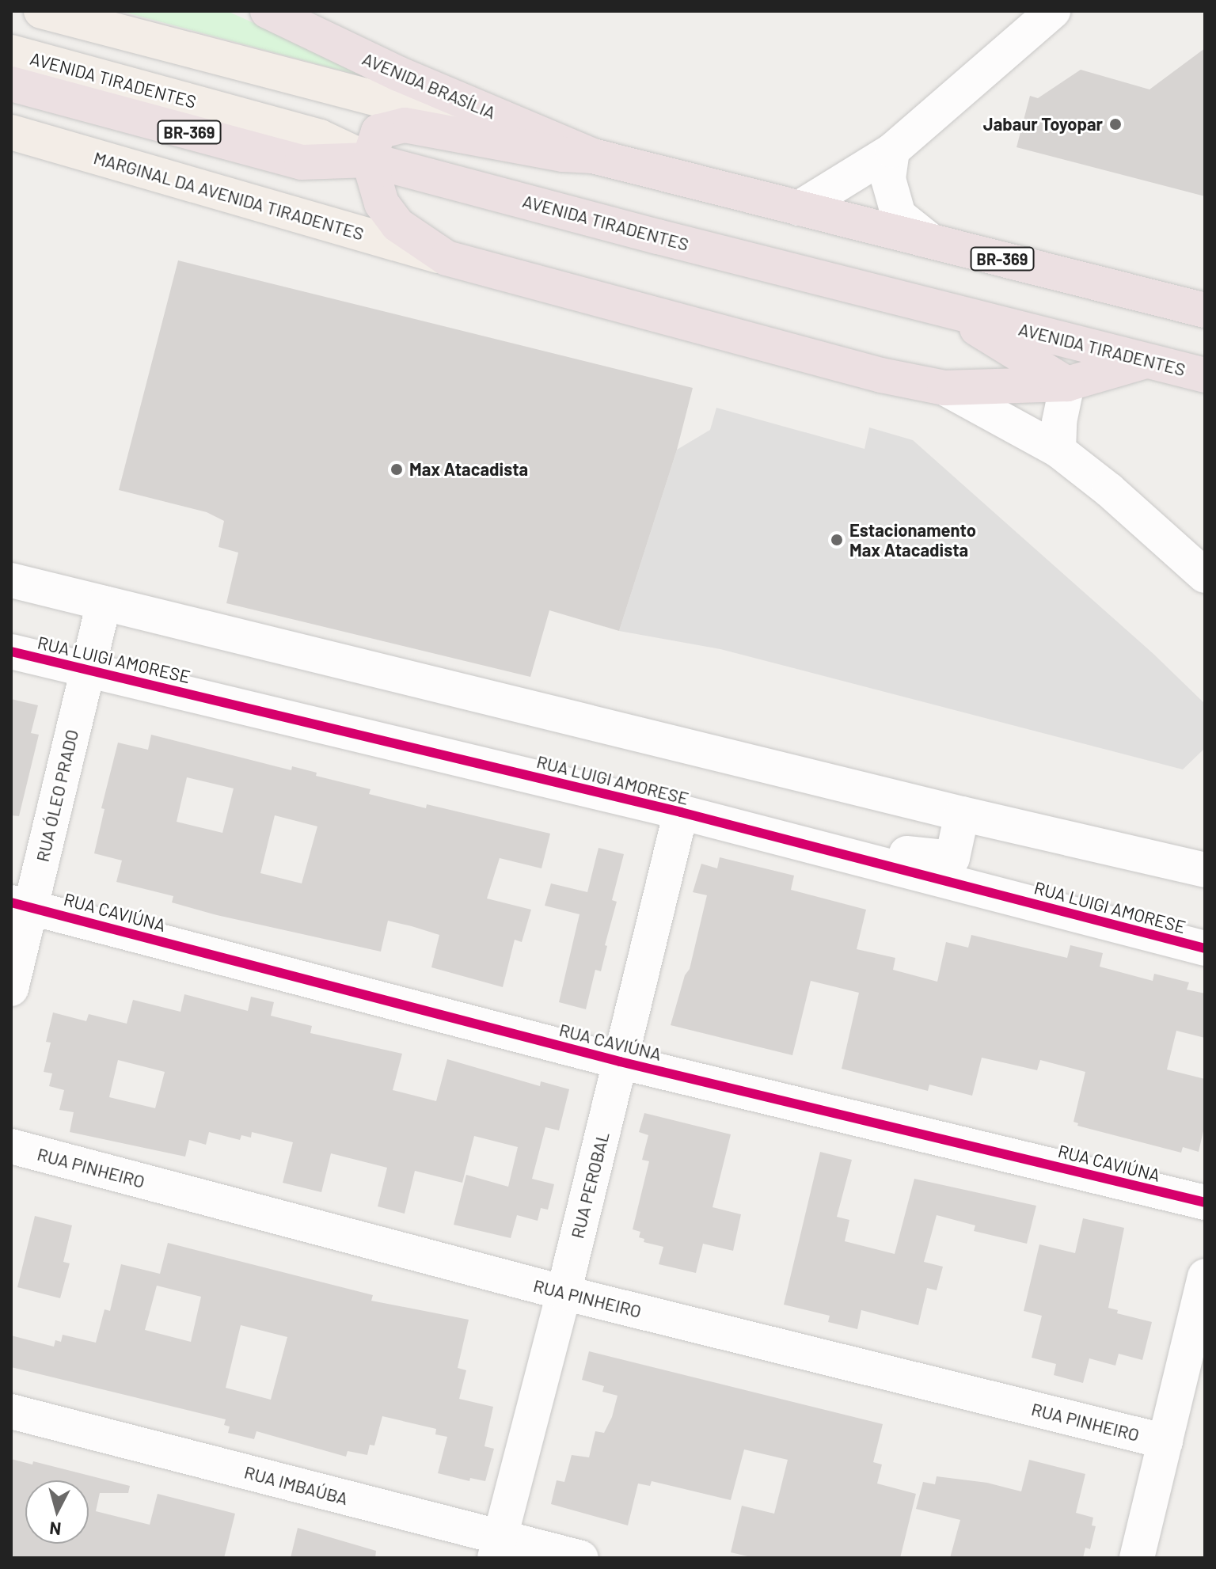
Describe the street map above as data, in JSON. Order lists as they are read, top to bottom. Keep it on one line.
{"streets":{"highway":["AVENIDA TIRADENTES","AVENIDA BRASÍLIA","BR-369"],"main road":["MARGINAL DA AVENIDA TIRADENTES"],"street":["RUA LUIGI AMORESE","RUA ÓLEO PRADO","RUA CAVIÚNA","RUA PINHEIRO","RUA PEROBAL","RUA IMBAÚBA"]},"crossings":[["AVENIDA TIRADENTES","BR-369"],["AVENIDA BRASÍLIA","BR-369"],["RUA LUIGI AMORESE","RUA ÓLEO PRADO"],["RUA LUIGI AMORESE","RUA PEROBAL"],["RUA ÓLEO PRADO","RUA CAVIÚNA"],["RUA CAVIÚNA","RUA PEROBAL"],["RUA PINHEIRO","RUA PEROBAL"],["RUA PEROBAL","RUA IMBAÚBA"]],"places":["Jabaur Toyopar","Max Atacadista","Estacionamento Max Atacadista"],"north":"bottom"}
